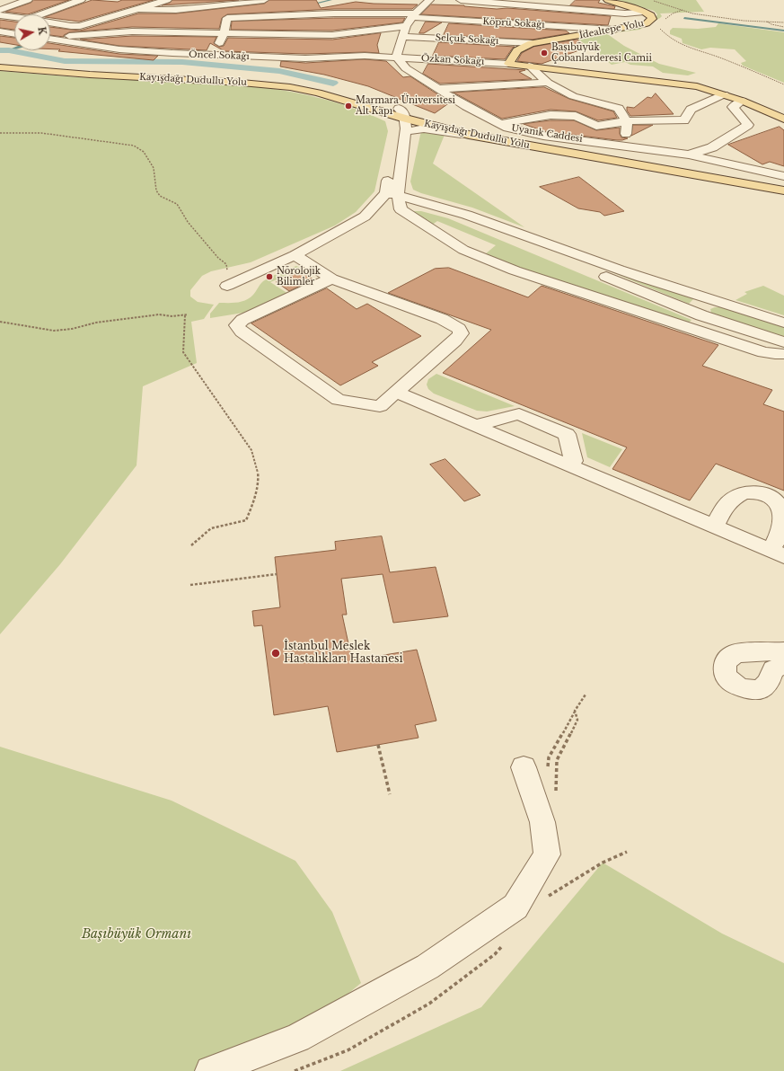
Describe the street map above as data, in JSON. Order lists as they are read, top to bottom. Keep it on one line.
{"streets":{"main road":["İdealtepe Yolu","Kayışdağı Dudullu Yolu"],"street":["Köprü Sokağı","Selçuk Sokağı","Öncel Sokağı","Özkan Sokağı","Uyanık Caddesi"]},"crossings":[["Köprü Sokağı","İdealtepe Yolu"],["Köprü Sokağı","Selçuk Sokağı"],["İdealtepe Yolu","Selçuk Sokağı"],["İdealtepe Yolu","Özkan Sokağı"],["Öncel Sokağı","Özkan Sokağı"],["Öncel Sokağı","Uyanık Caddesi"],["Özkan Sokağı","Uyanık Caddesi"]],"parks":["Başıbüyük Ormanı"],"places":["Başıbüyük Çobanlarderesi Camii","Marmara Üniversitesi Alt Kapı","Nörolojik Bilimler","İstanbul Meslek Hastalıkları Hastanesi"],"north":"right"}
